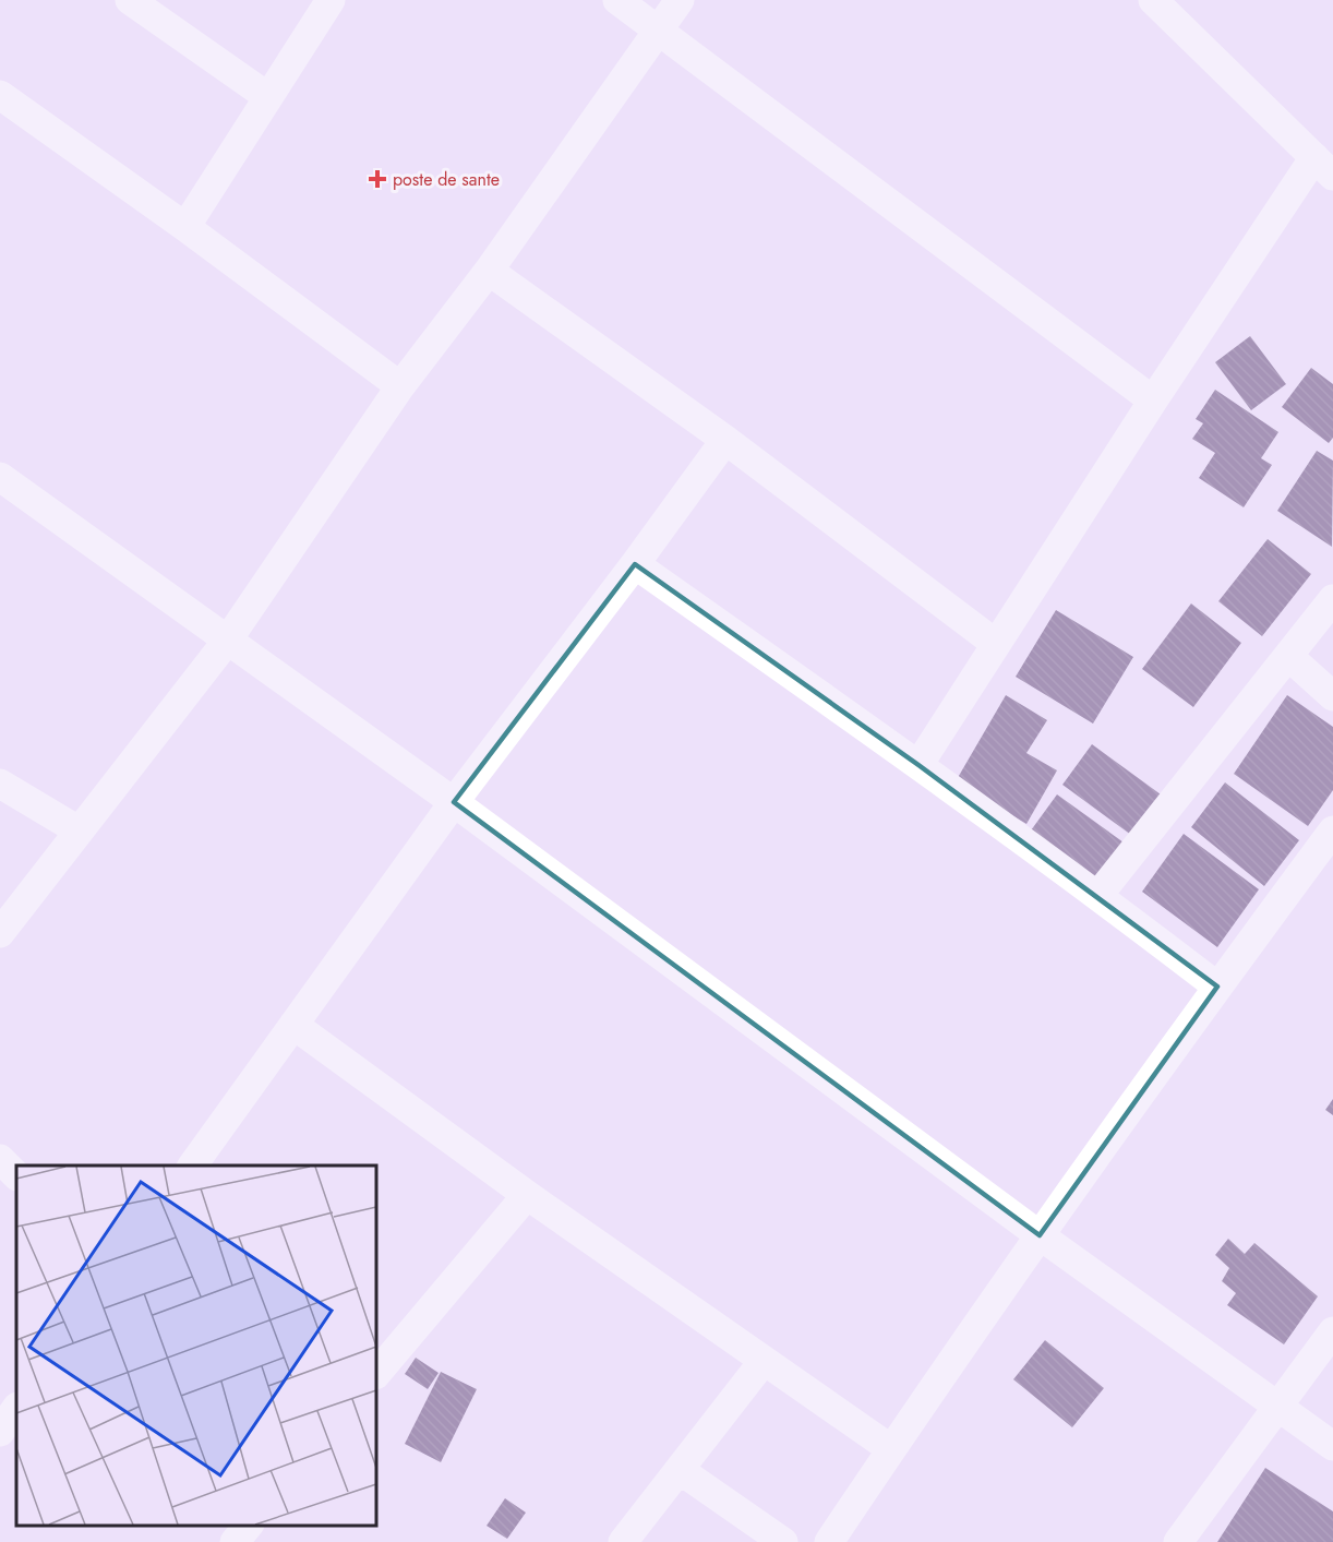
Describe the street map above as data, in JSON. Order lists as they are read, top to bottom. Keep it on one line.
{"places":{"health":["poste de sante"]}}
